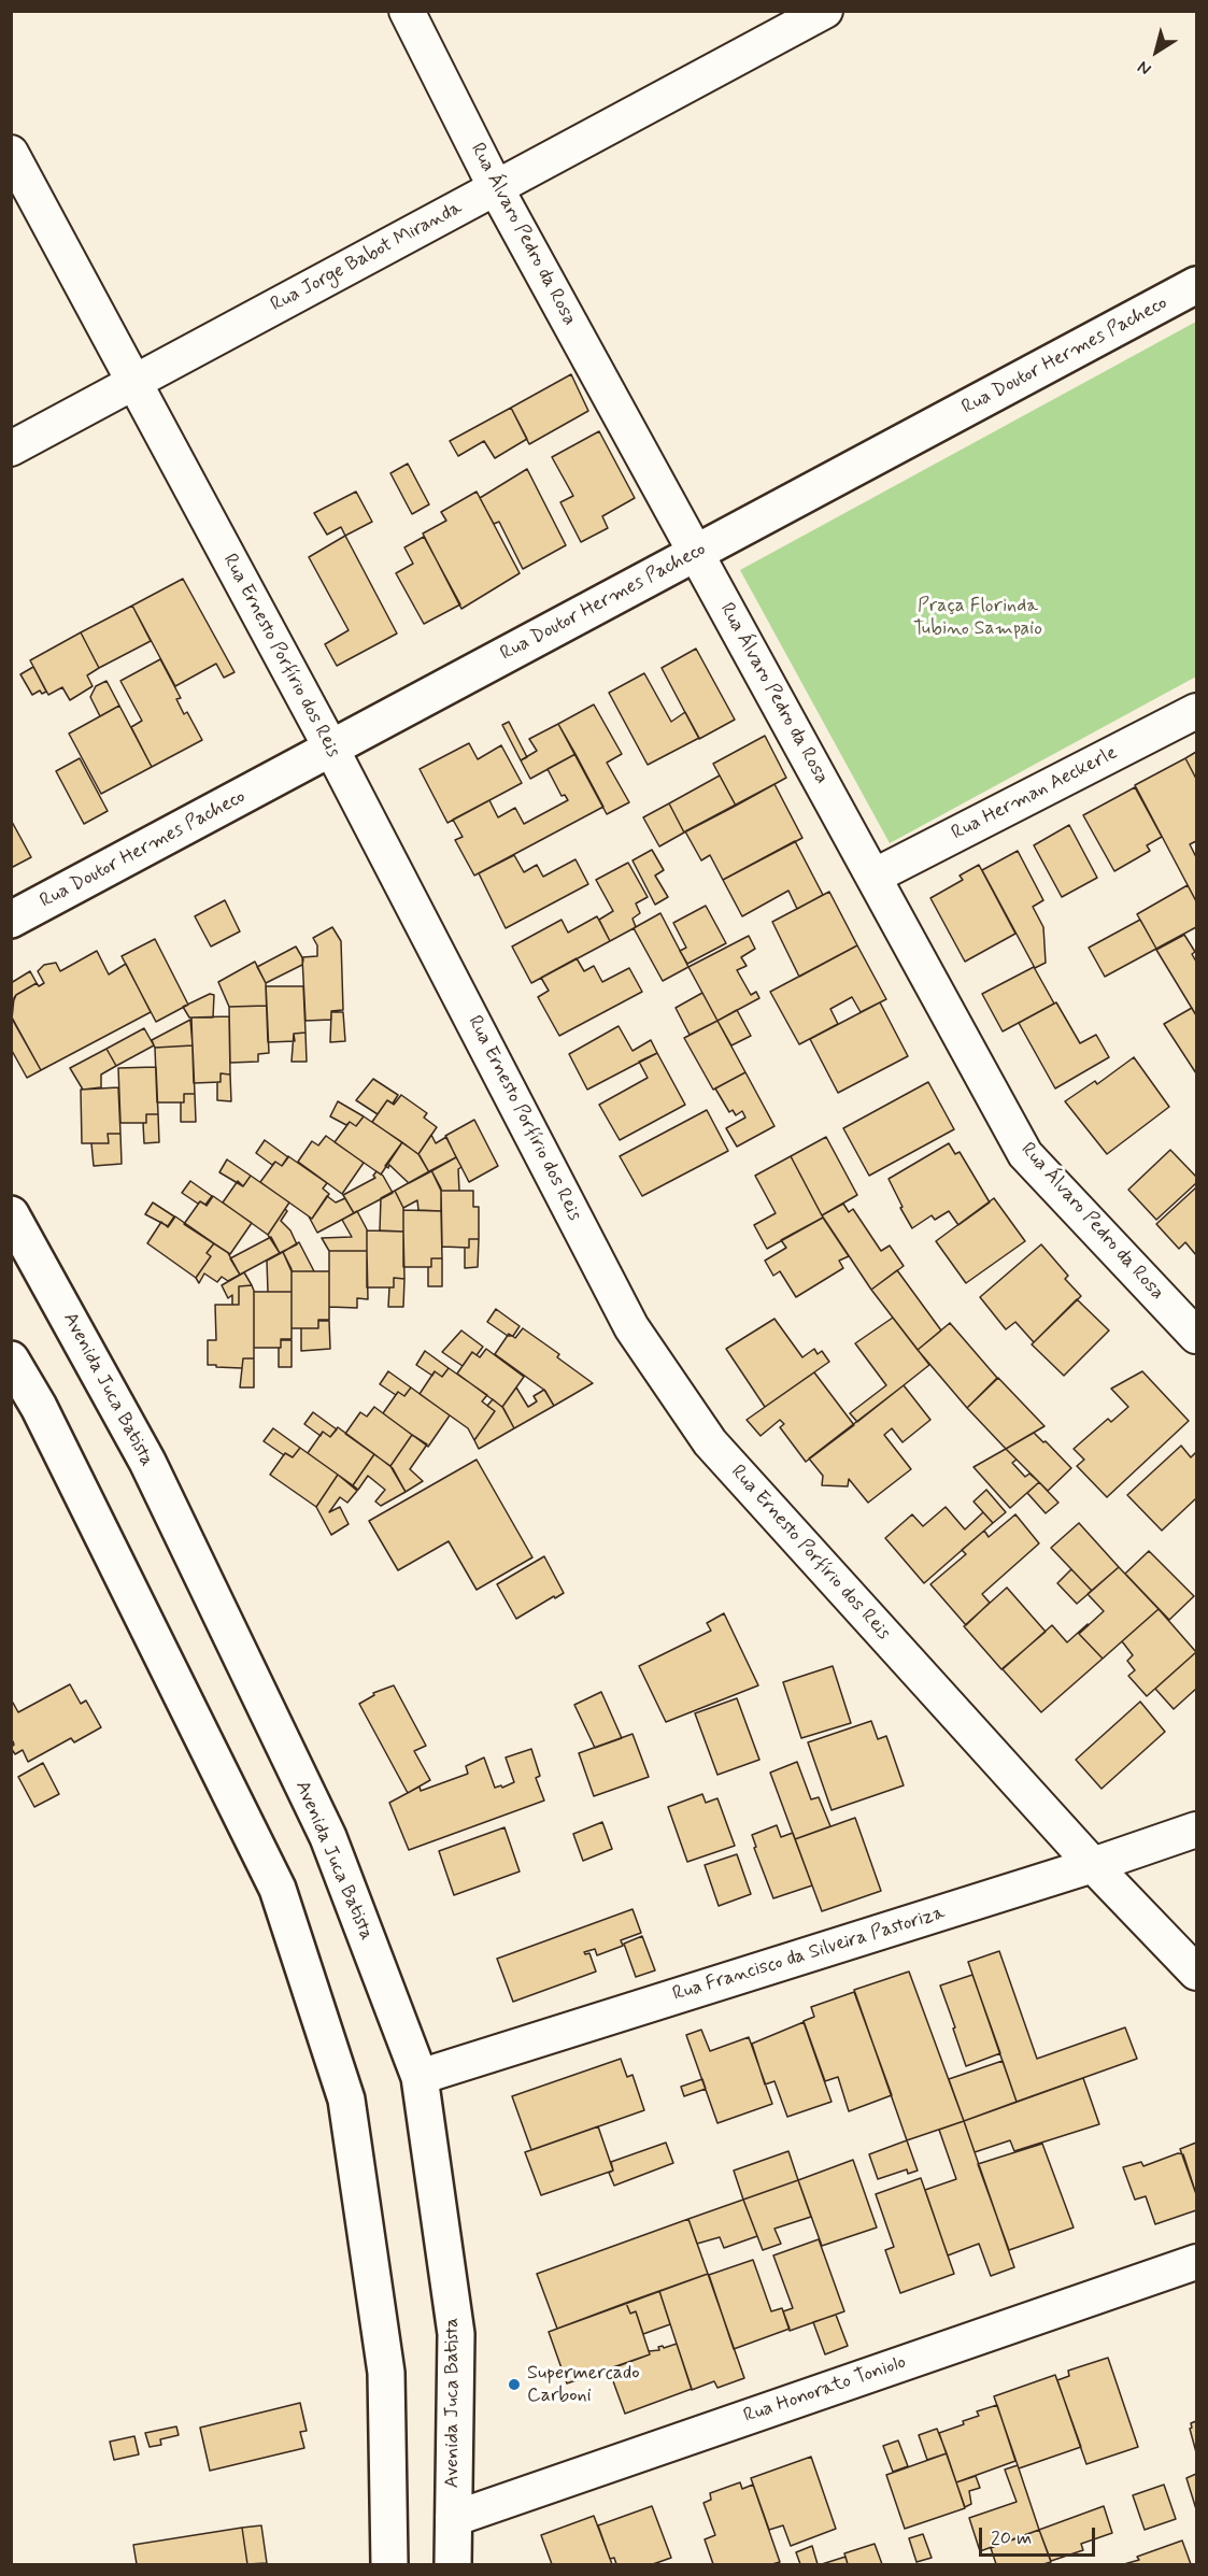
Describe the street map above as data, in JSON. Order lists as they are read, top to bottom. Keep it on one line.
{"streets":{"main road":["Rua Doutor Hermes Pacheco","Avenida Juca Batista"],"street":["Rua Álvaro Pedro da Rosa","Rua Jorge Babot Miranda","Rua Ernesto Porfírio dos Reis","Rua Herman Aeckerle","Rua Francisco da Silveira Pastoriza","Rua Honorato Toniolo"]},"crossings":[["Rua Álvaro Pedro da Rosa","Rua Jorge Babot Miranda"],["Rua Álvaro Pedro da Rosa","Rua Doutor Hermes Pacheco"],["Rua Álvaro Pedro da Rosa","Rua Herman Aeckerle"],["Rua Jorge Babot Miranda","Rua Ernesto Porfírio dos Reis"],["Rua Doutor Hermes Pacheco","Rua Ernesto Porfírio dos Reis"],["Rua Ernesto Porfírio dos Reis","Rua Francisco da Silveira Pastoriza"],["Avenida Juca Batista","Rua Francisco da Silveira Pastoriza"],["Avenida Juca Batista","Rua Honorato Toniolo"]],"parks":["Praça Florinda Tubino Sampaio"],"places":["Supermercado Carboni"],"scale_bar":"20 m","north":"bottom left"}
